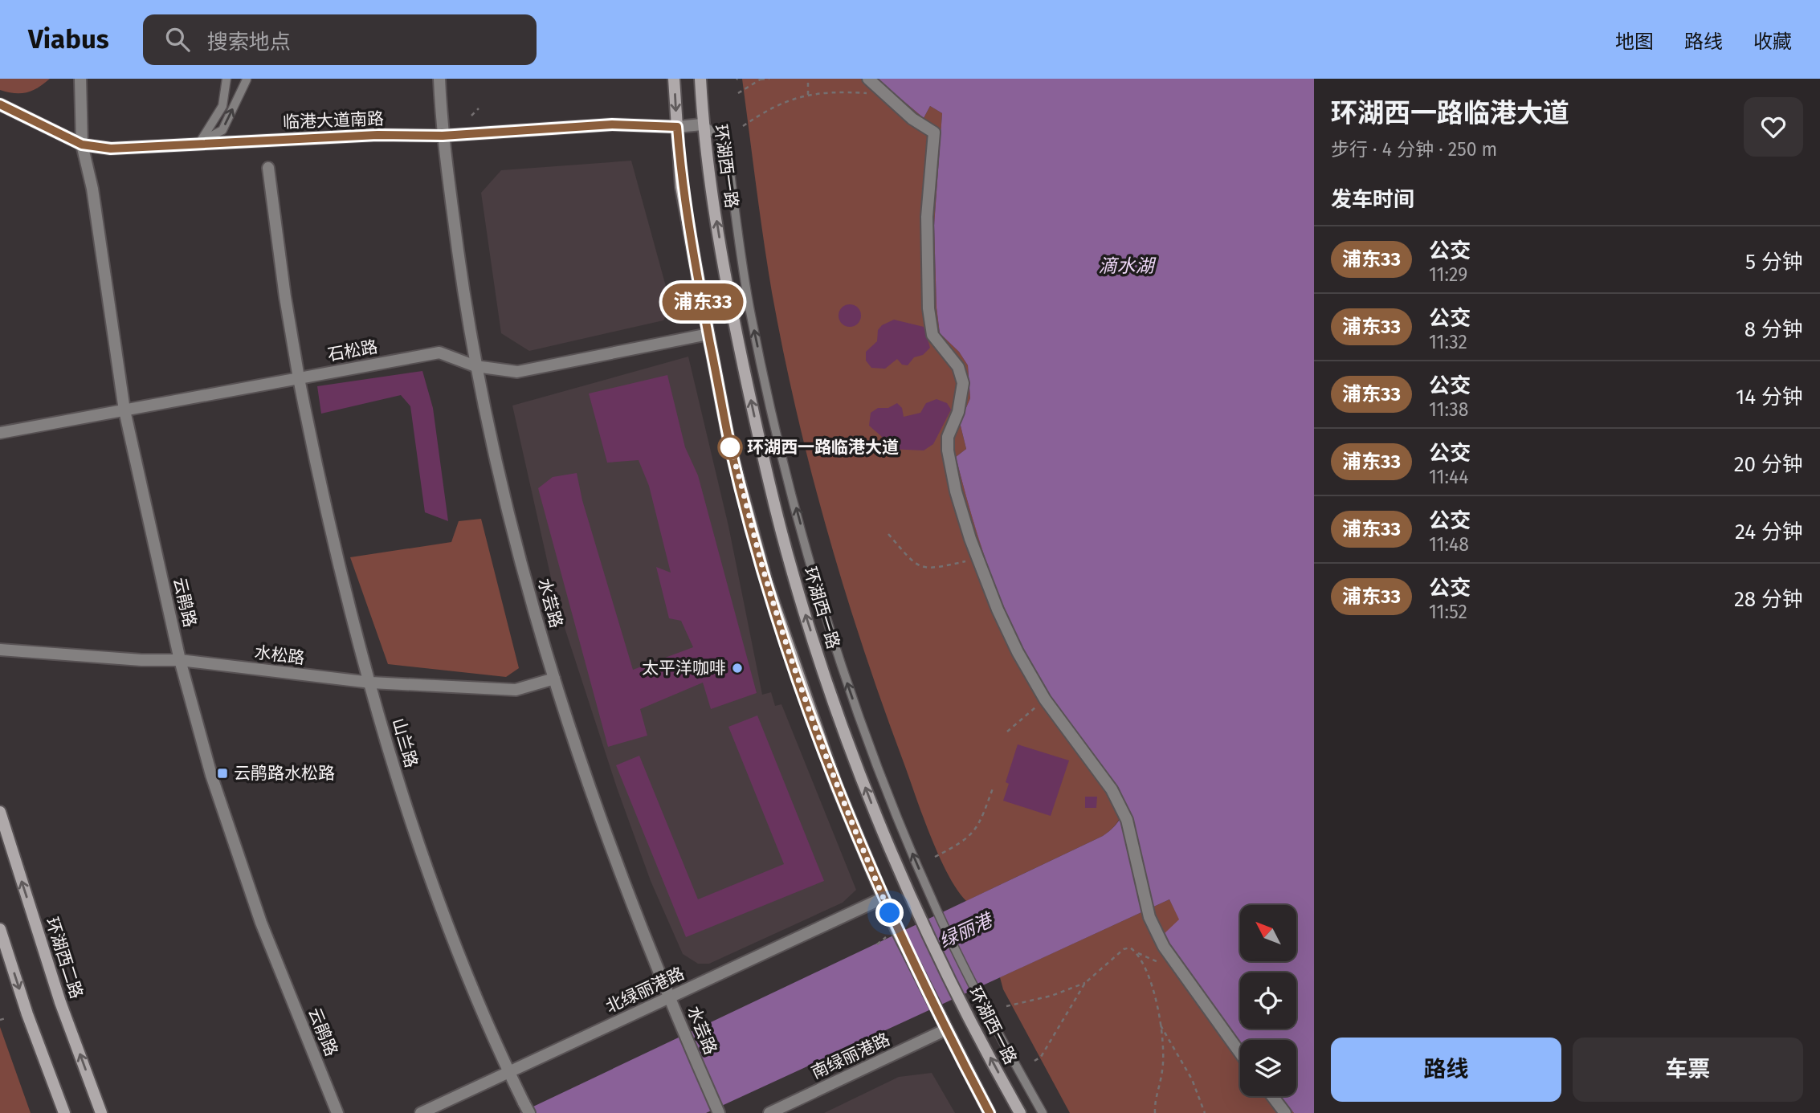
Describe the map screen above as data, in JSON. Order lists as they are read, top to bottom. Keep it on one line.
{"streets":{"main road":["环湖西一路","环湖西二路"],"street":["临港大道南路","石松路","云鹃路","水芸路","水松路","山兰路","北绿丽港路","南绿丽港路"]},"crossings":[["临港大道南路","环湖西一路"],["临港大道南路","云鹃路"],["临港大道南路","水芸路"],["石松路","云鹃路"],["石松路","水芸路"],["石松路","山兰路"],["云鹃路","水松路"],["水芸路","水松路"],["水芸路","北绿丽港路"],["水松路","山兰路"],["山兰路","北绿丽港路"]],"water":["滴水湖","绿丽港"],"places":{"other":["环湖西一路临港大道","太平洋咖啡"],"transit":["云鹃路水松路"]},"lines":["bus line 浦东33"],"north":"top left","page":{"header":"Viabus","search":"搜索地点","nav":["地图","路线","收藏"],"on_map":"浦东33","heading":[["环湖西一路临港大道","步行 · 4 分钟 · 250 m"],"发车时间"],"list":[{"mark":"浦东33","name":"公交","note":"11:29","value":"5 分钟"},{"mark":"浦东33","name":"公交","note":"11:32","value":"8 分钟"},{"mark":"浦东33","name":"公交","note":"11:38","value":"14 分钟"},{"mark":"浦东33","name":"公交","note":"11:44","value":"20 分钟"},{"mark":"浦东33","name":"公交","note":"11:48","value":"24 分钟"},{"mark":"浦东33","name":"公交","note":"11:52","value":"28 分钟"}],"buttons":["路线","车票"]}}
